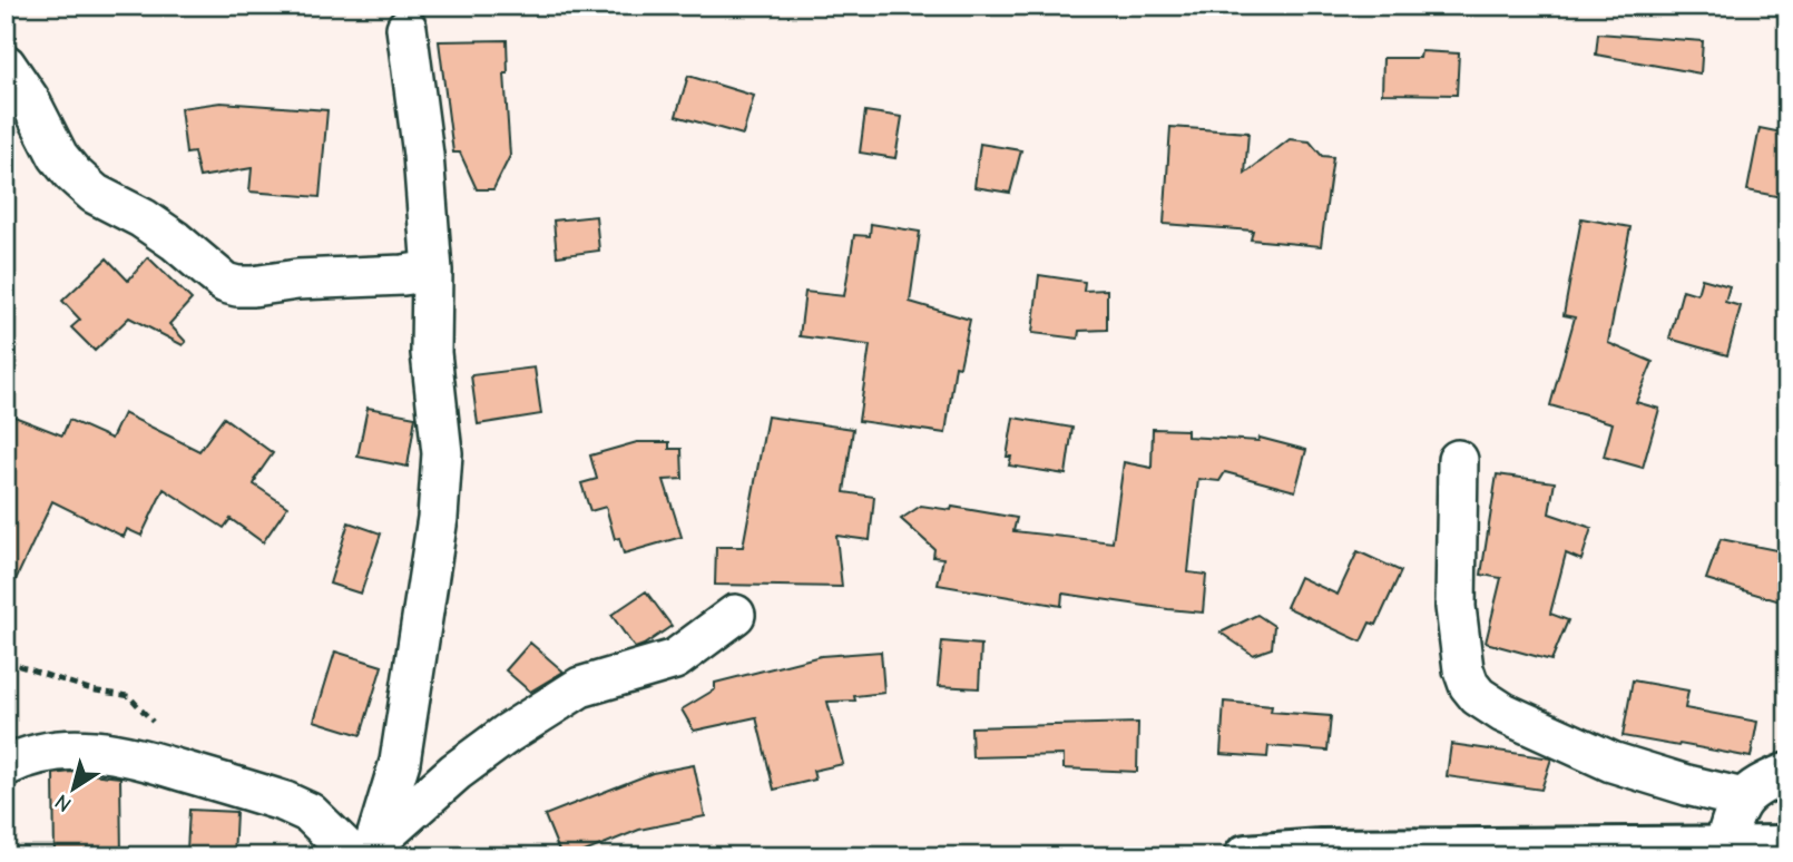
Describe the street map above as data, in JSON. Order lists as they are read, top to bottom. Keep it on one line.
{"north":"bottom left"}
